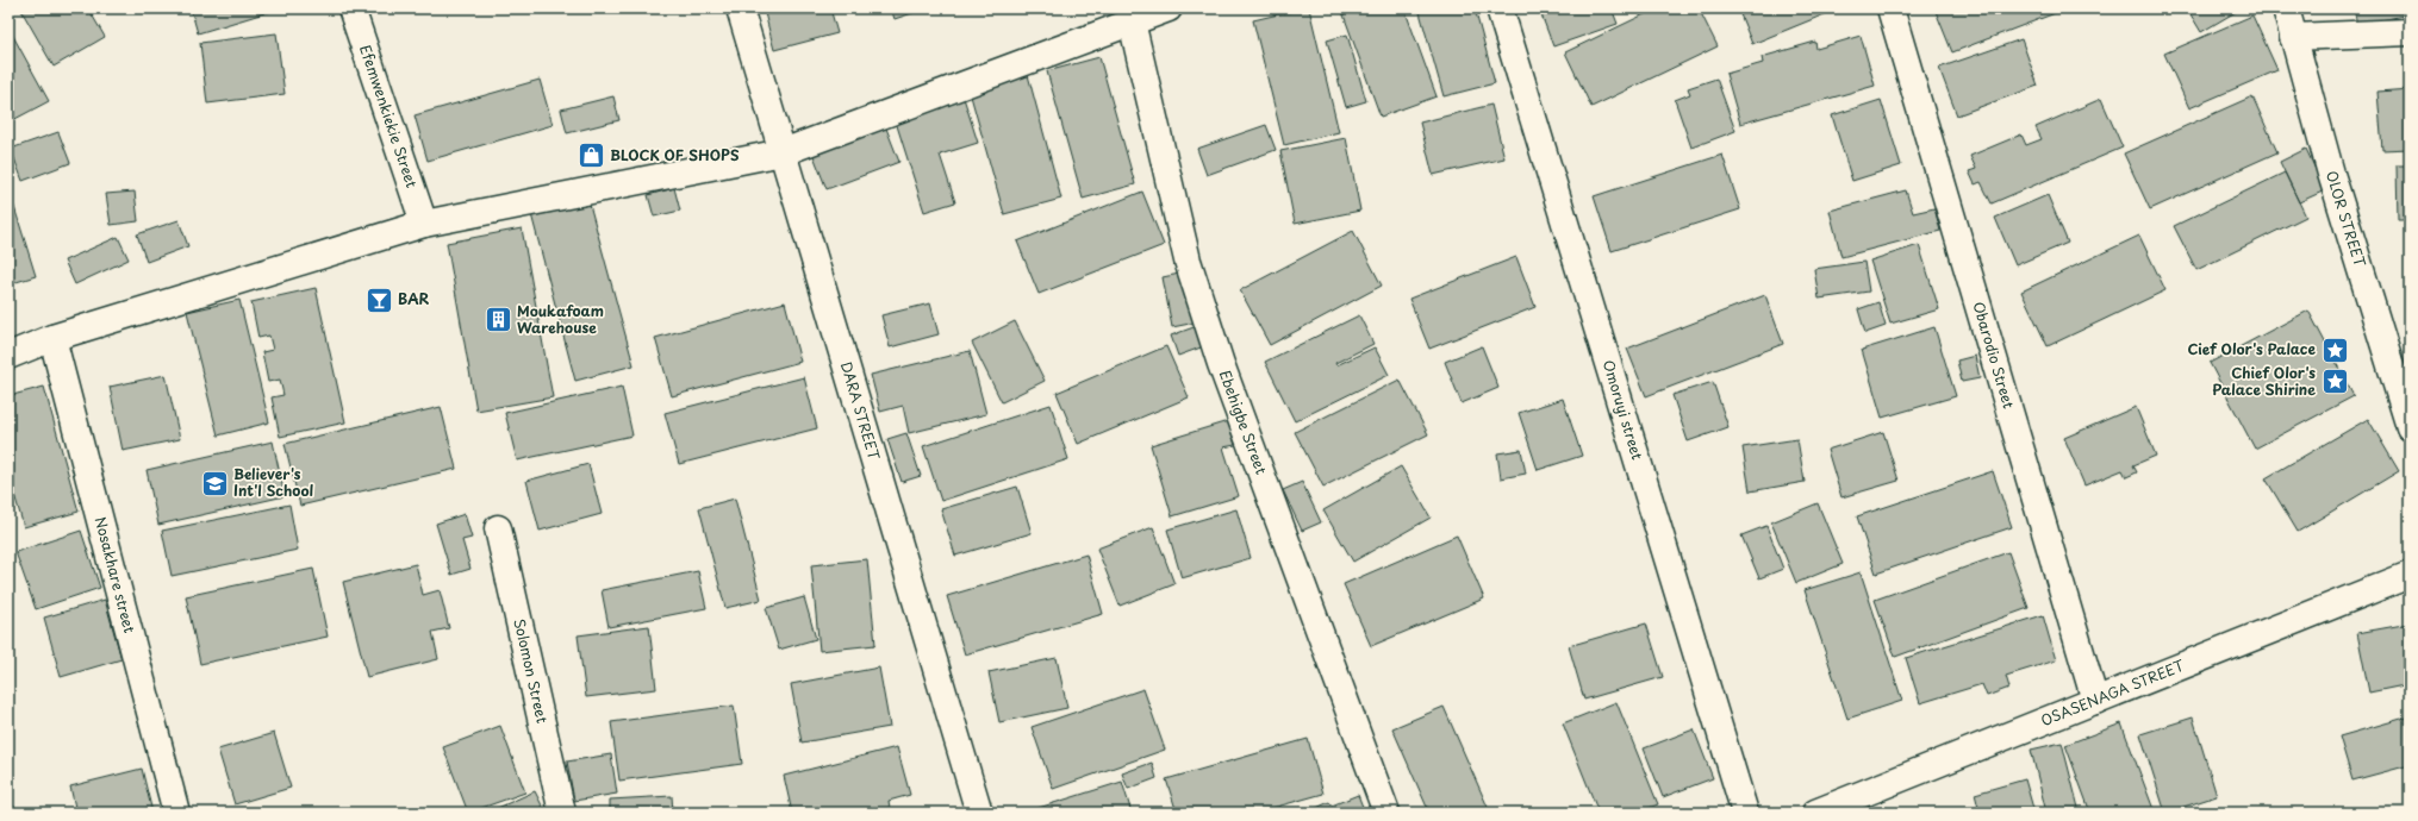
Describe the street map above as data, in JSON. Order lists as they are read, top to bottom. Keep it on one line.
{"streets":{"street":["Efemwenkiekie Street","OLOR STREET","Obarodio Street","DARA STREET","Omoruyi street","Ebehigbe Street","Nosakhare street","Solomon Street","OSASENAGA STREET"]},"crossings":[["Obarodio Street","OSASENAGA STREET"]],"places":{"shop":["BLOCK OF SHOPS"],"bar":["BAR"],"building":["Moukafoam Warehouse"],"place":["Cief Olor's Palace","Chief Olor's Palace Shirine"],"school or university":["Believer's Int'l School"]}}
